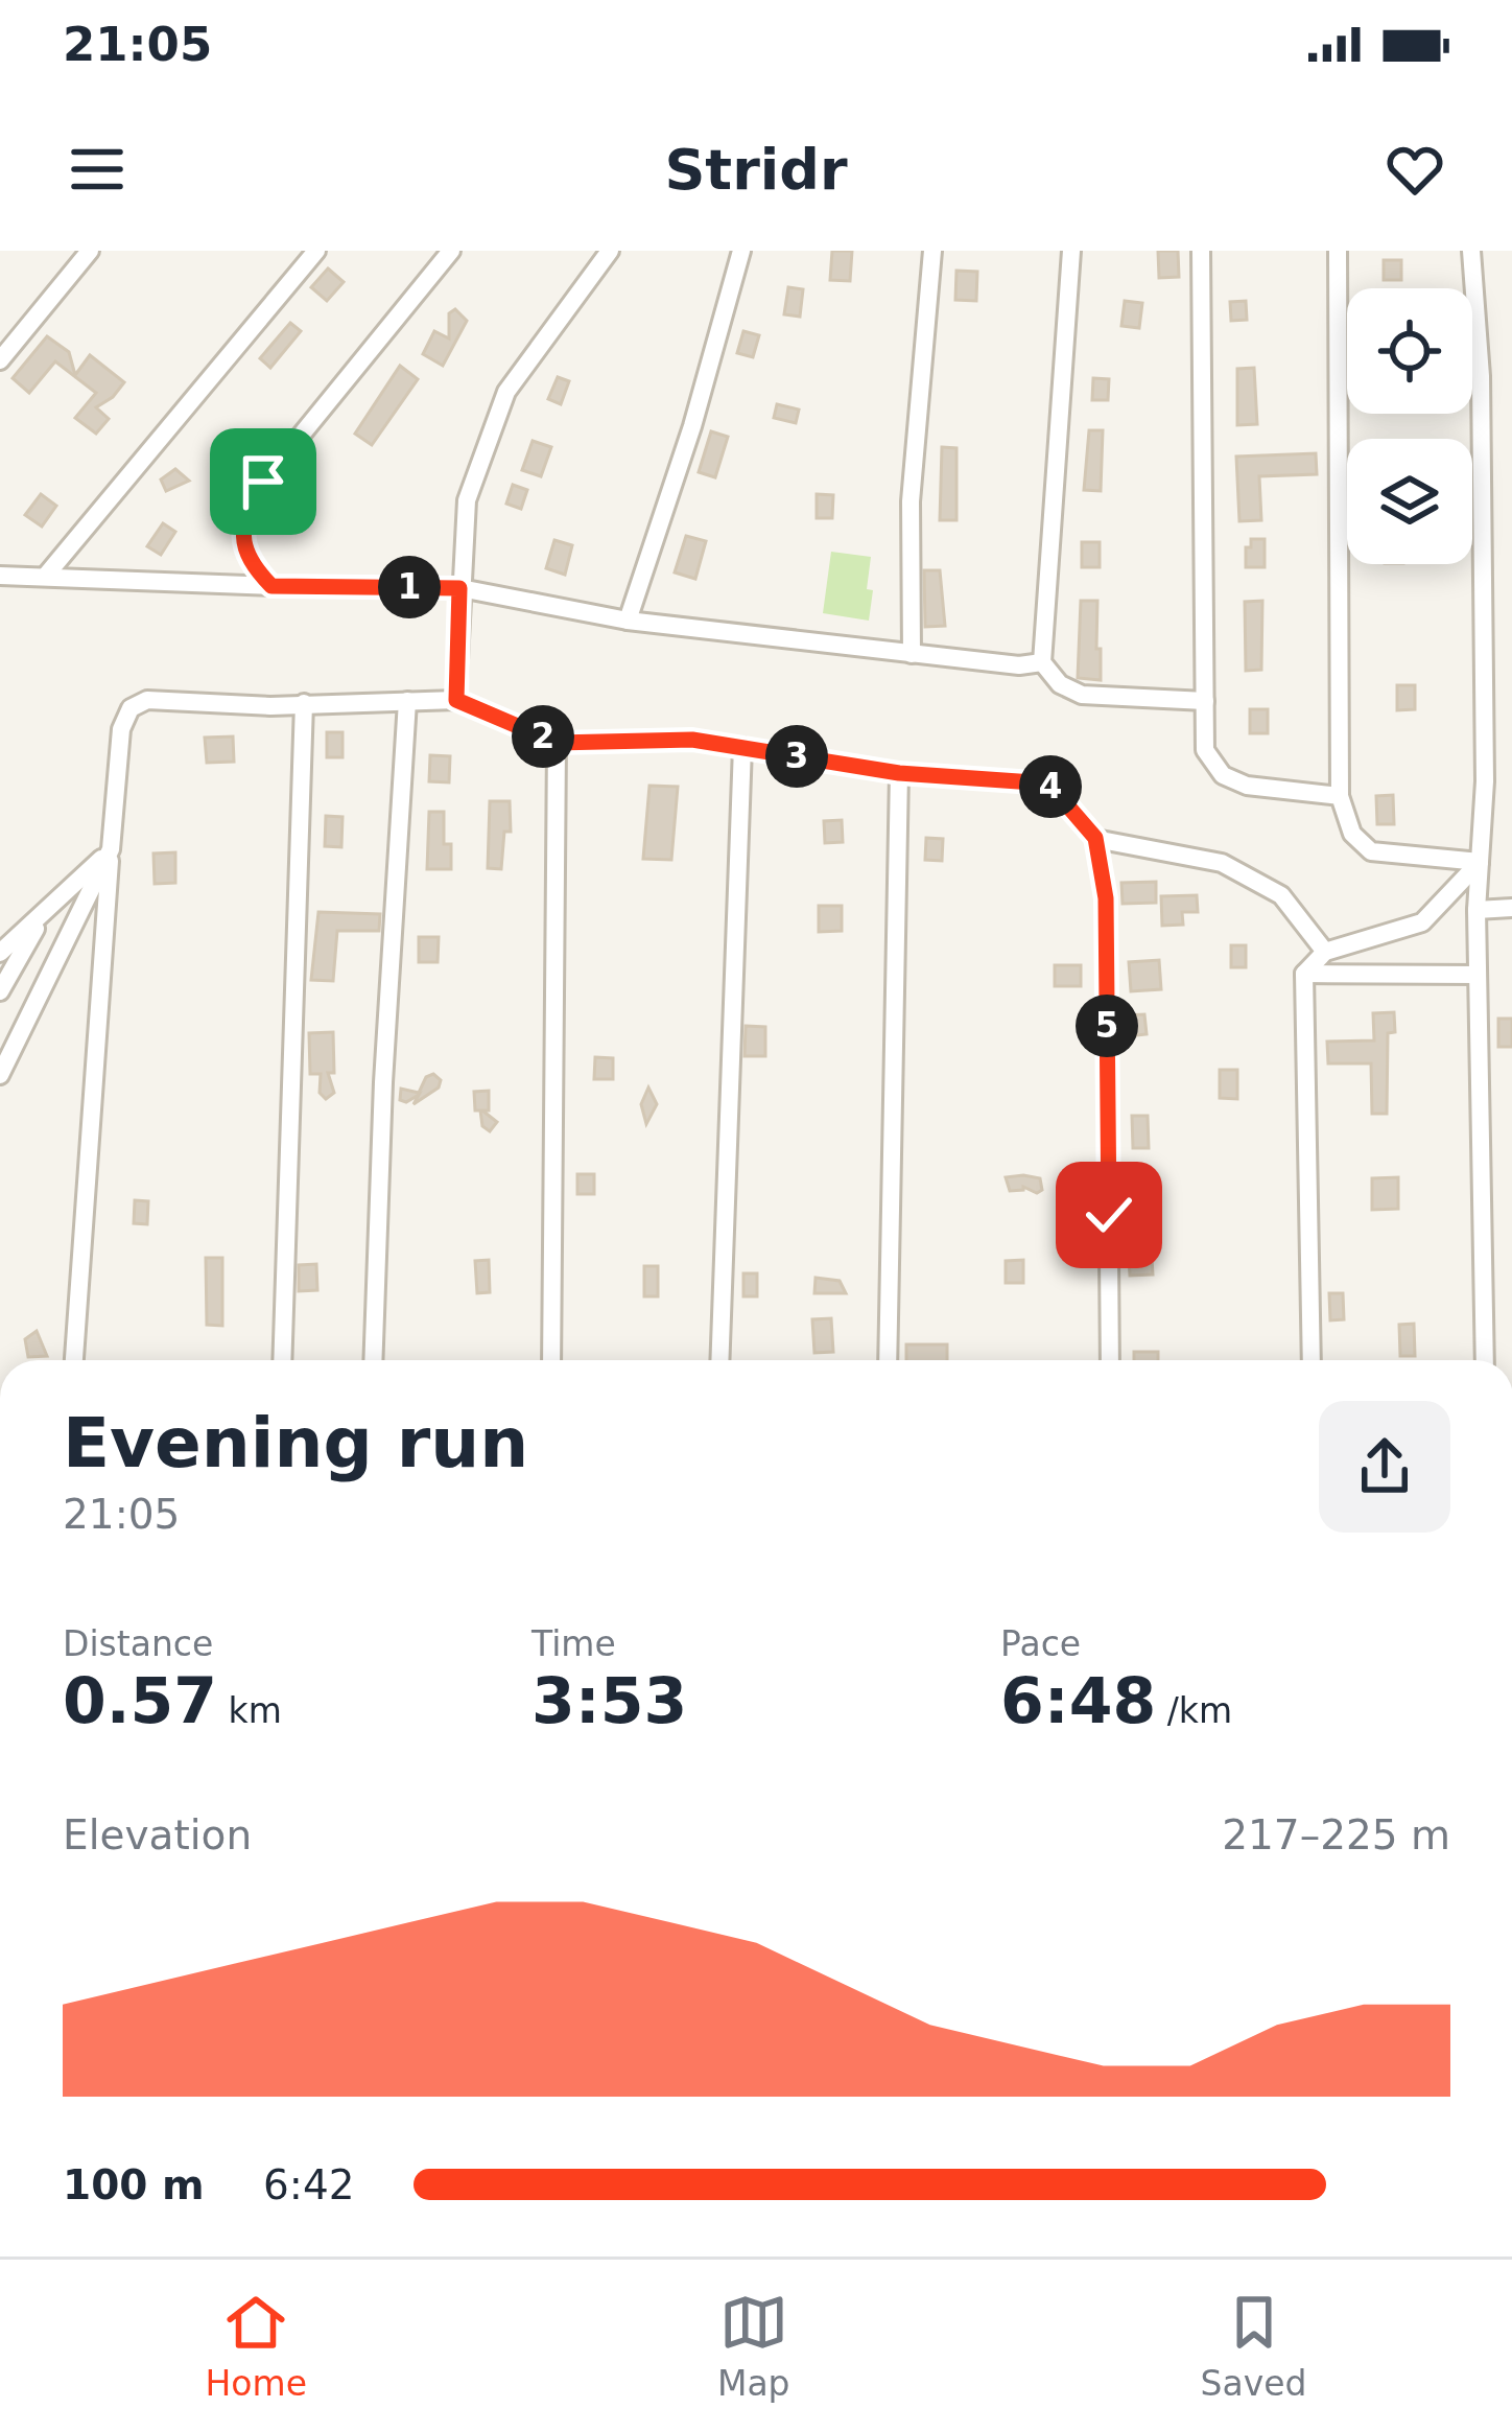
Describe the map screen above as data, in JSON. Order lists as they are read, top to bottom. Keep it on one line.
{"page":{"status":"21:05","header":"Stridr","pins":["1","2","3","4","5"],"heading":["Evening run","21:05"],"stats":[["Distance","0.57 km"],["Time","3:53"],["Pace","6:48 /km"]],"chart":["Elevation","217–225 m"],"list":[{"name":"100 m","note":"6:42"}],"tabs":["Home","Map","Saved"]}}
